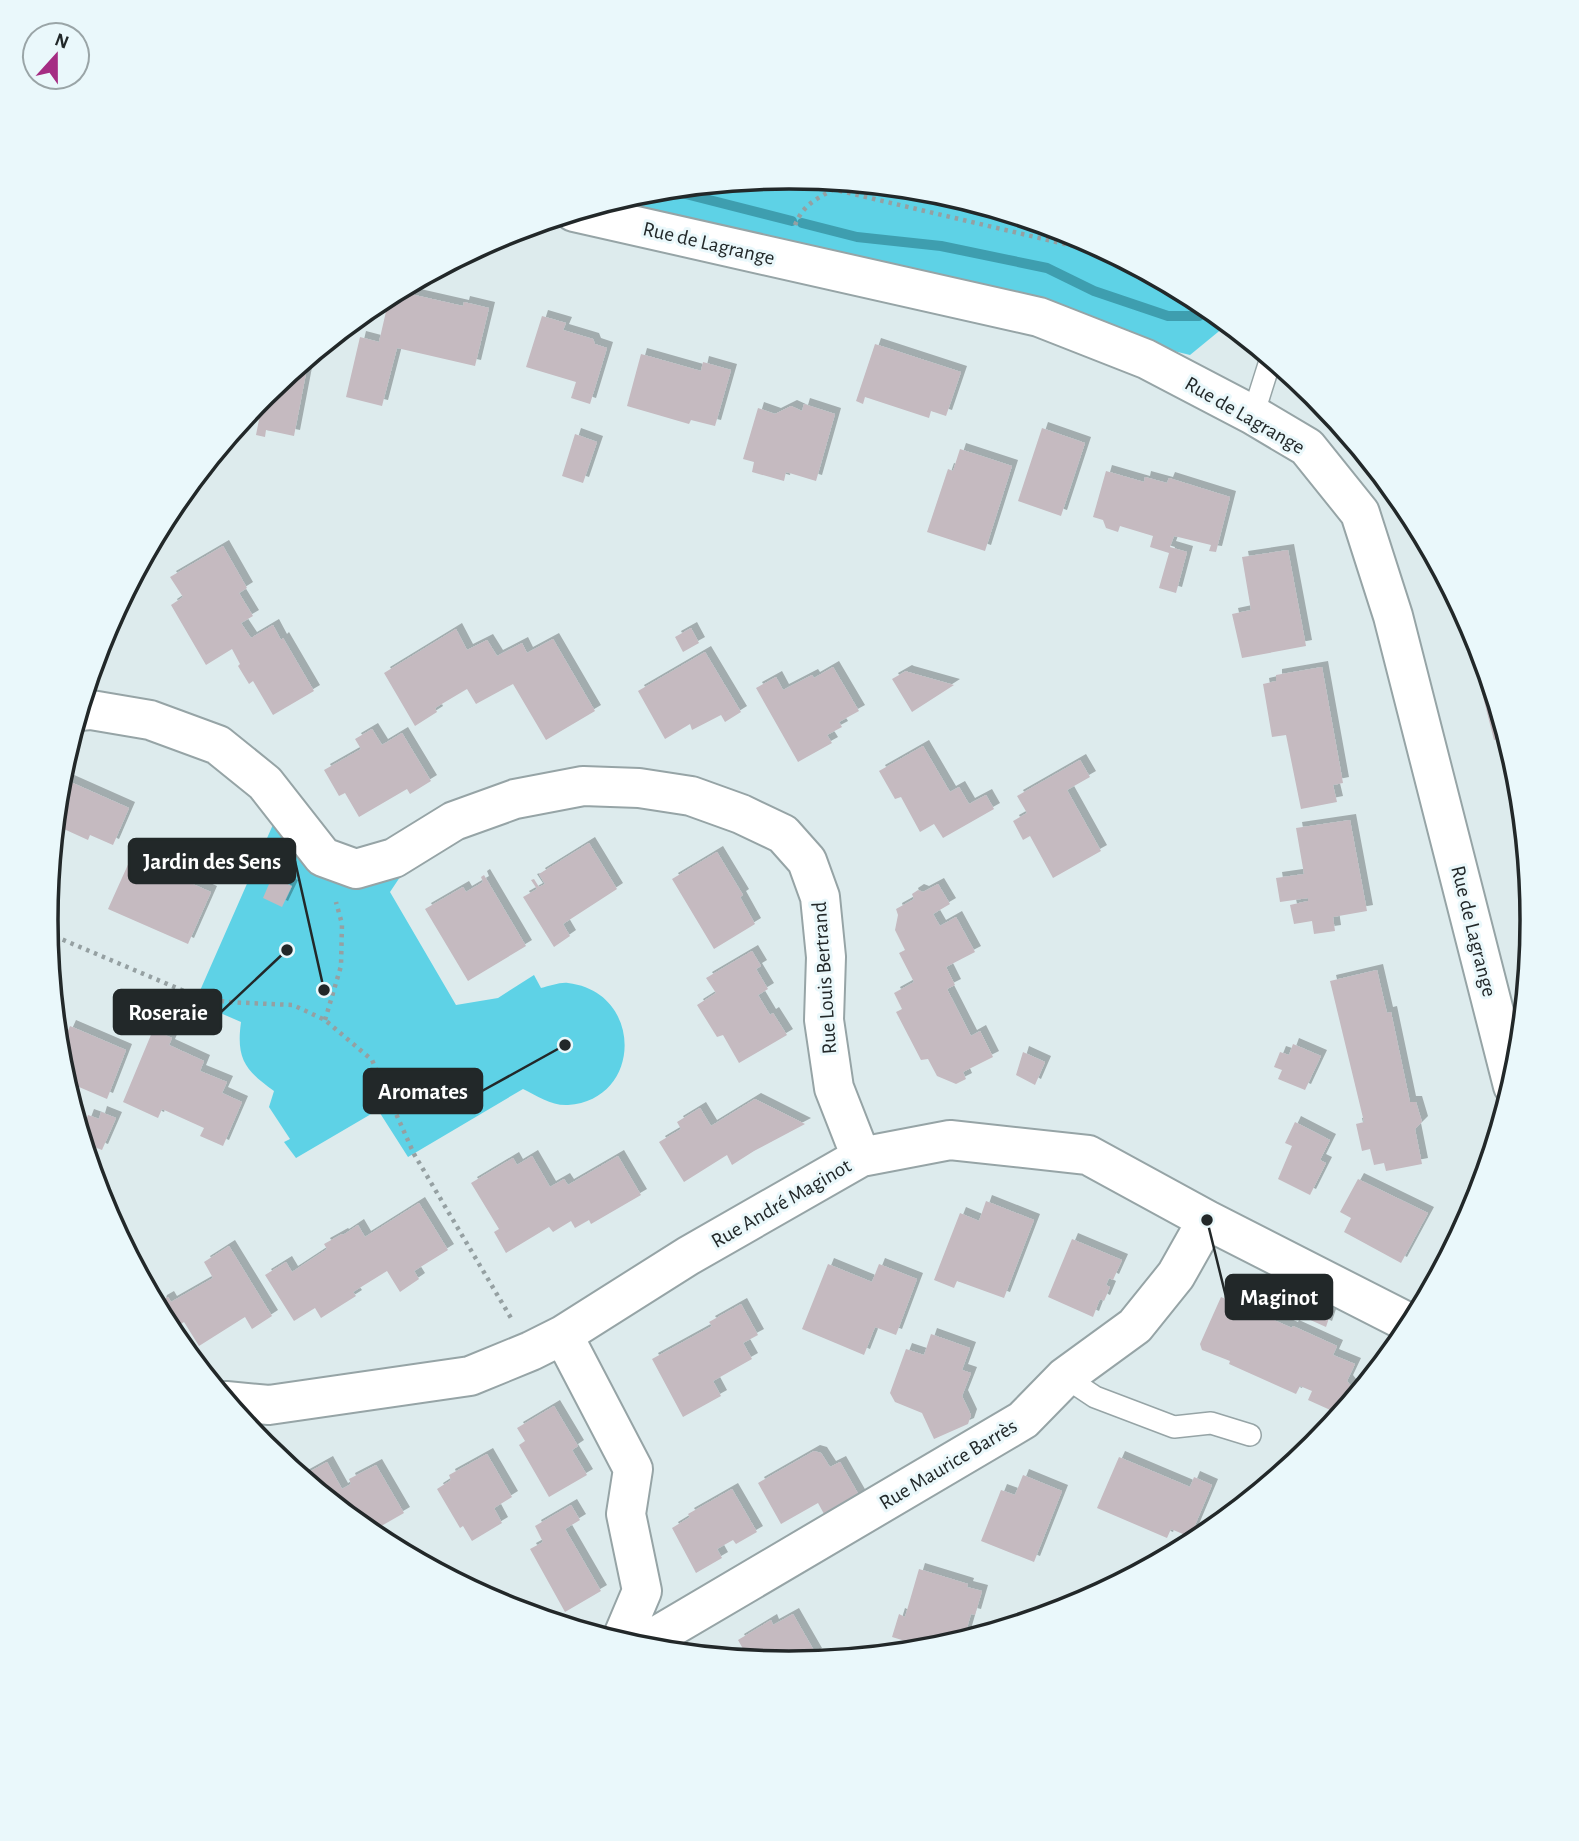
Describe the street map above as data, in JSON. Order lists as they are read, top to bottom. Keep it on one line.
{"streets":{"street":["Rue de Lagrange","Rue Louis Bertrand","Rue André Maginot","Rue Maurice Barrès"]},"crossings":[["Rue Louis Bertrand","Rue André Maginot"],["Rue André Maginot","Rue Maurice Barrès"]],"places":["Roseraie","Jardin des Sens","Aromates","Maginot"],"north":"top"}
